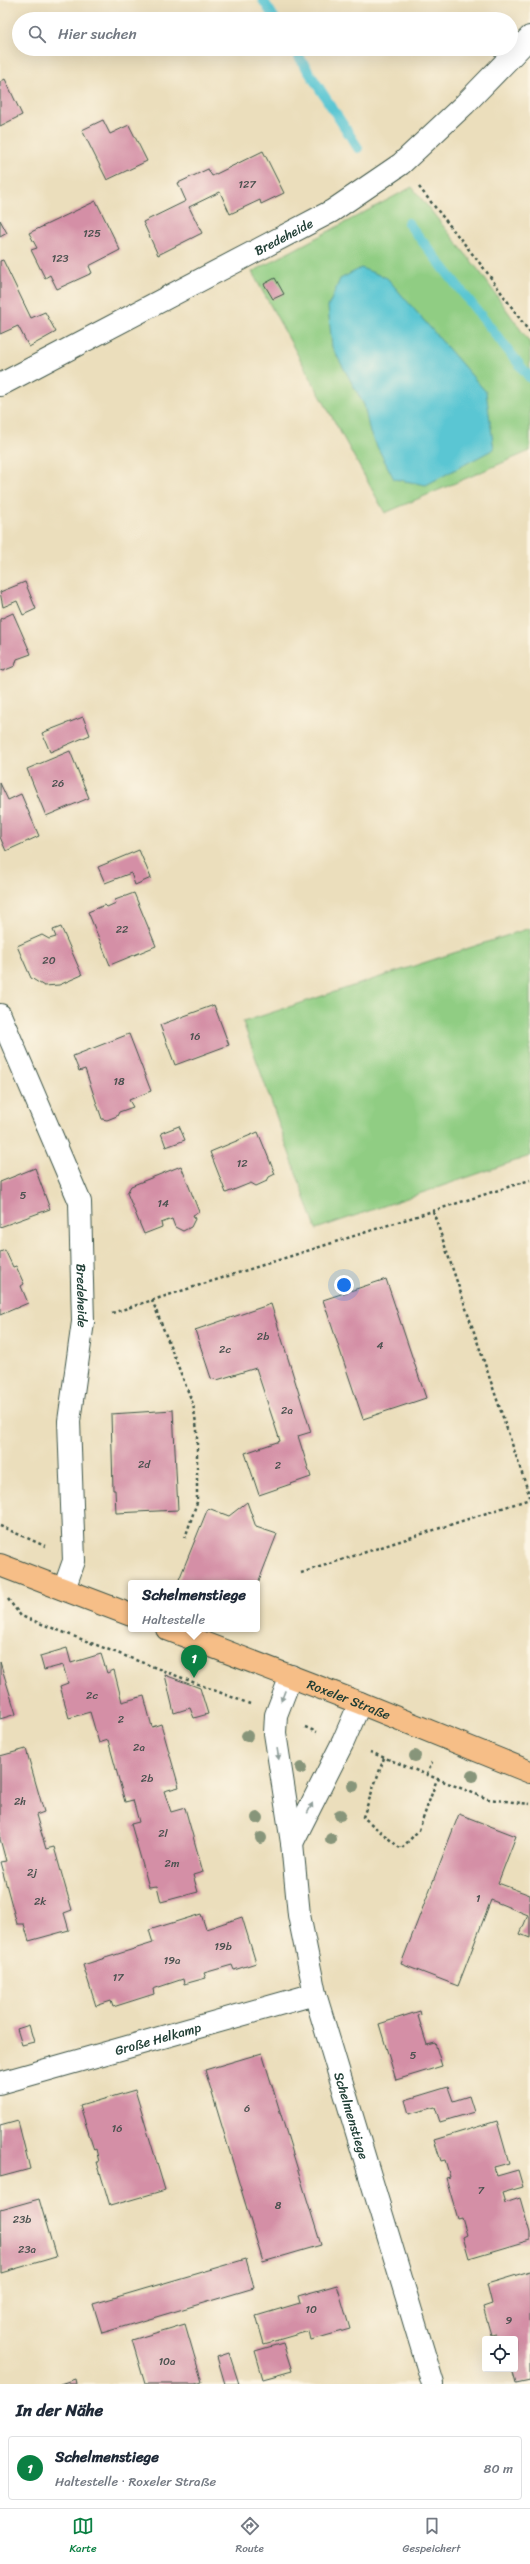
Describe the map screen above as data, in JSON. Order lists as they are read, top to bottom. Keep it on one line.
{"streets":{"main road":["Roxeler Straße"],"street":["Bredeheide","Große Helkamp","Schelmenstiege"]},"crossings":[["Roxeler Straße","Schelmenstiege"],["Große Helkamp","Schelmenstiege"]],"house_numbers":["127","125","123","26","22","20","16","18","12","5","14","2b","4","2c","2a","2d","2","2c","2","2a","2b","2h","2l","2m","2j","1","2k","19b","19a","17","5","6","16","7","8","23b","23a","10","9","10a"],"page":{"search":"Hier suchen","popup":["Schelmenstiege","Haltestelle"],"pins":"1","heading":"In der Nähe","list":[{"mark":"1","name":"Schelmenstiege","note":"Haltestelle · Roxeler Straße","value":"80 m"}],"nav":["Karte","Route","Gespeichert"]}}
